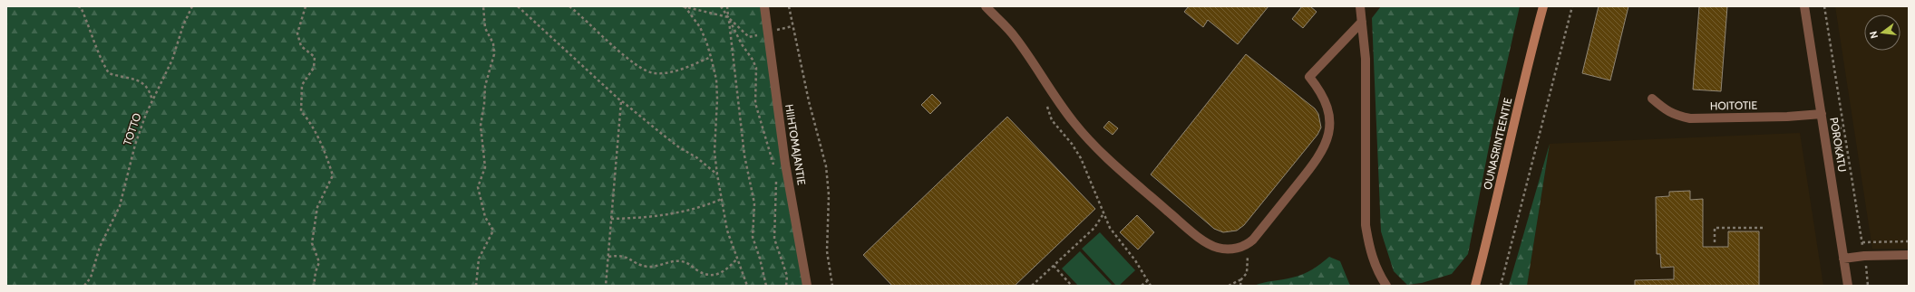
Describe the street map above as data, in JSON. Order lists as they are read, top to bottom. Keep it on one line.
{"streets":{"street":["HOITOTIE","OUNASRINTEENTIE","HIIHTOMAJANTIE","POROKATU"],"path":["TOTTO"]},"crossings":[["HOITOTIE","POROKATU"]],"north":"left"}
